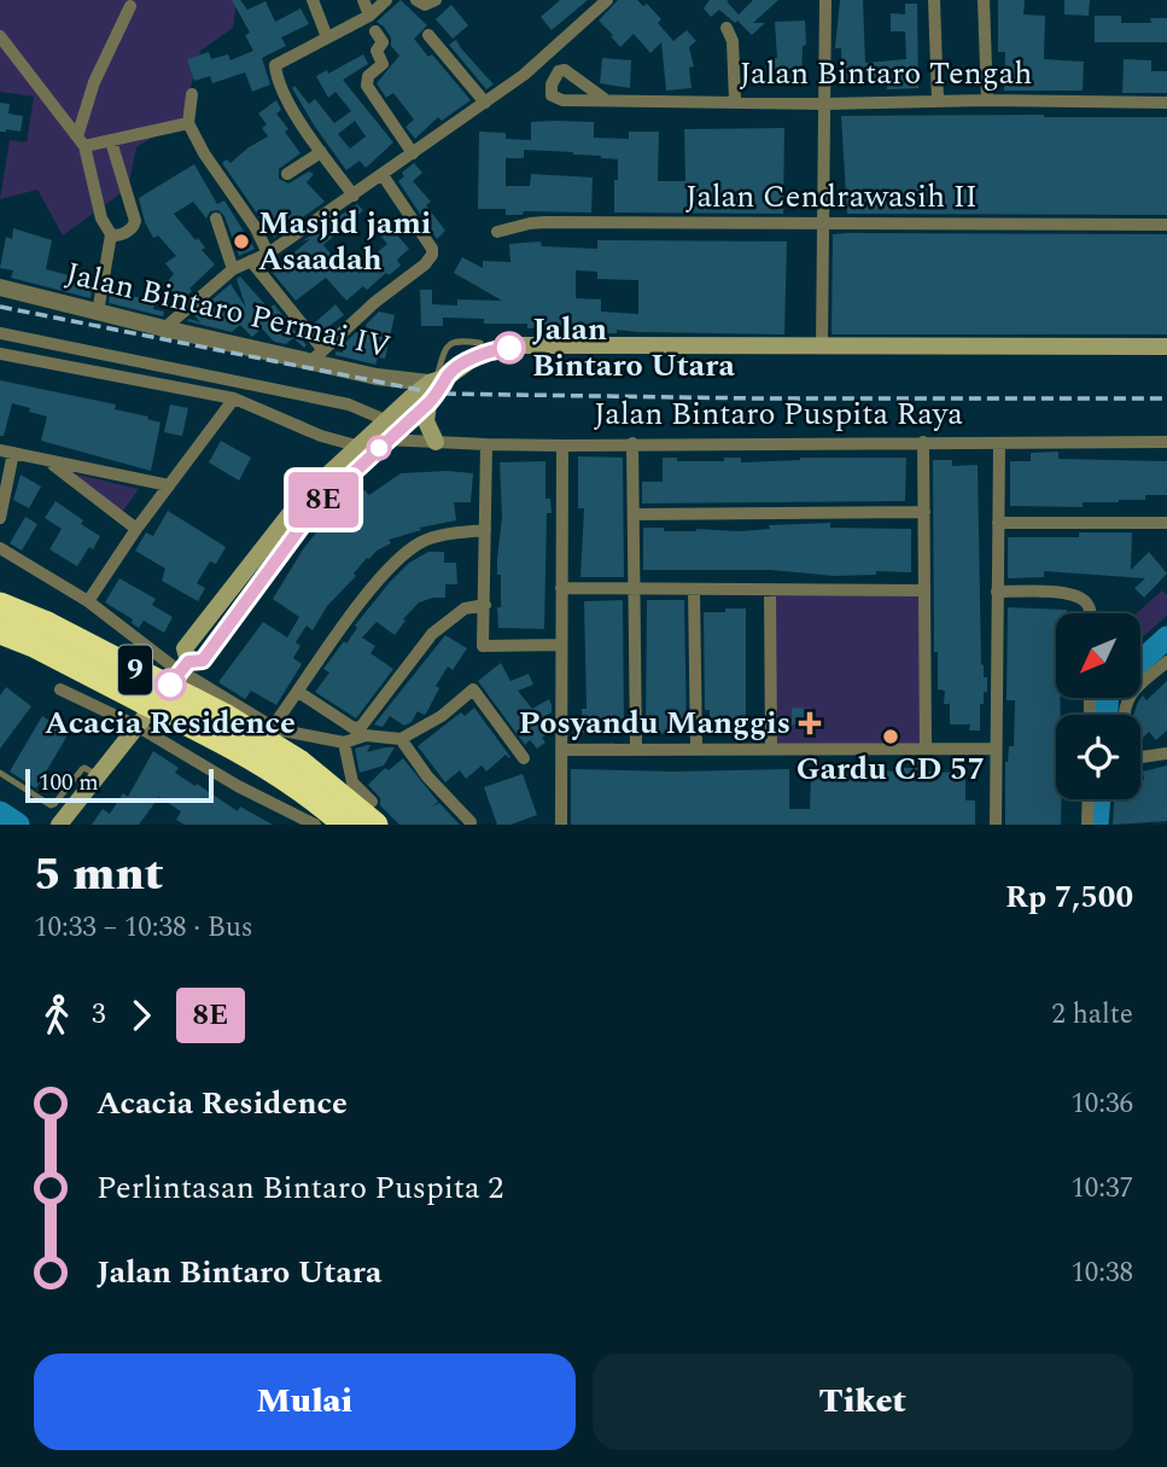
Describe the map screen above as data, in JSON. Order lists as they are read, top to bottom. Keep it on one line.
{"streets":{"highway":["9"],"street":["Jalan Bintaro Tengah","Jalan Cendrawasih II","Jalan Bintaro Permai IV","Jalan Bintaro Puspita Raya"]},"places":{"other":["Masjid jami Asaadah","Jalan Bintaro Utara","Acacia Residence","Gardu CD 57"],"health":["Posyandu Manggis"]},"lines":["bus line 8E"],"scale_bar":"100 m","north":"bottom left","page":{"on_map":"8E","scale":"100 m","heading":["5 mnt","10:33 – 10:38 · Bus","Rp 7,500"],"legs":["3","8E","2 halte"],"list":[{"name":"Acacia Residence","value":"10:36"},{"name":"Perlintasan Bintaro Puspita 2","value":"10:37"},{"name":"Jalan Bintaro Utara","value":"10:38"}],"buttons":["Mulai","Tiket"]}}
